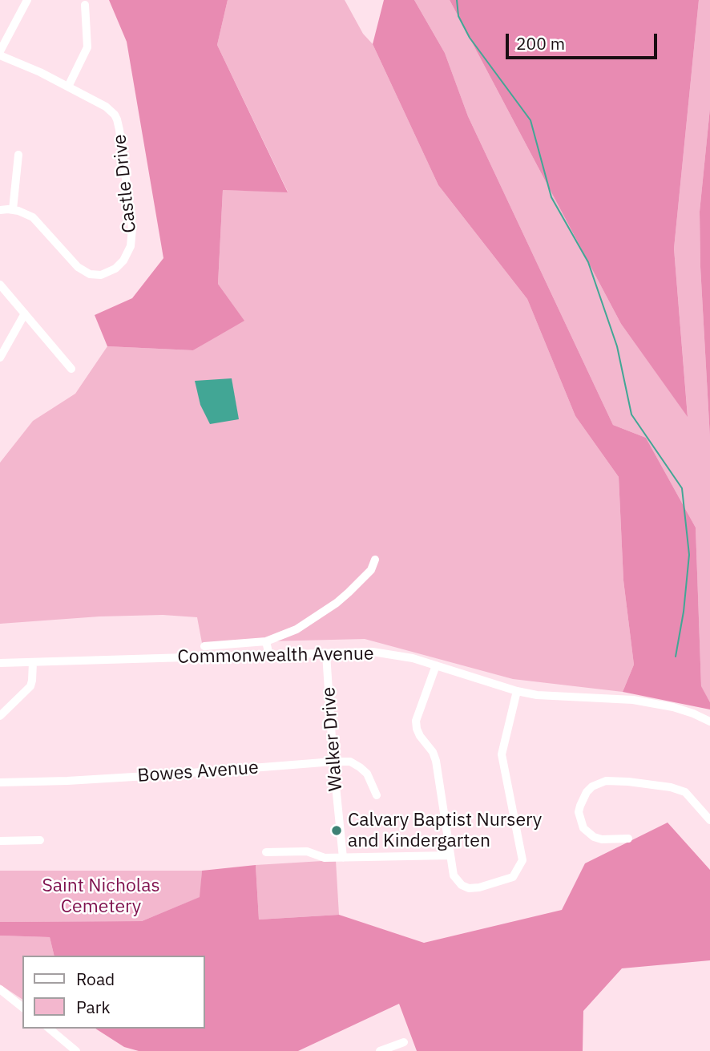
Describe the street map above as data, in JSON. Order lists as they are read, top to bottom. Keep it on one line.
{"streets":{"street":["Castle Drive","Commonwealth Avenue","Walker Drive","Bowes Avenue"]},"crossings":[["Commonwealth Avenue","Walker Drive"],["Walker Drive","Bowes Avenue"]],"parks":["Saint Nicholas Cemetery"],"places":["Calvary Baptist Nursery and Kindergarten"],"legend":["Road","Park"],"scale_bar":"200 m"}
